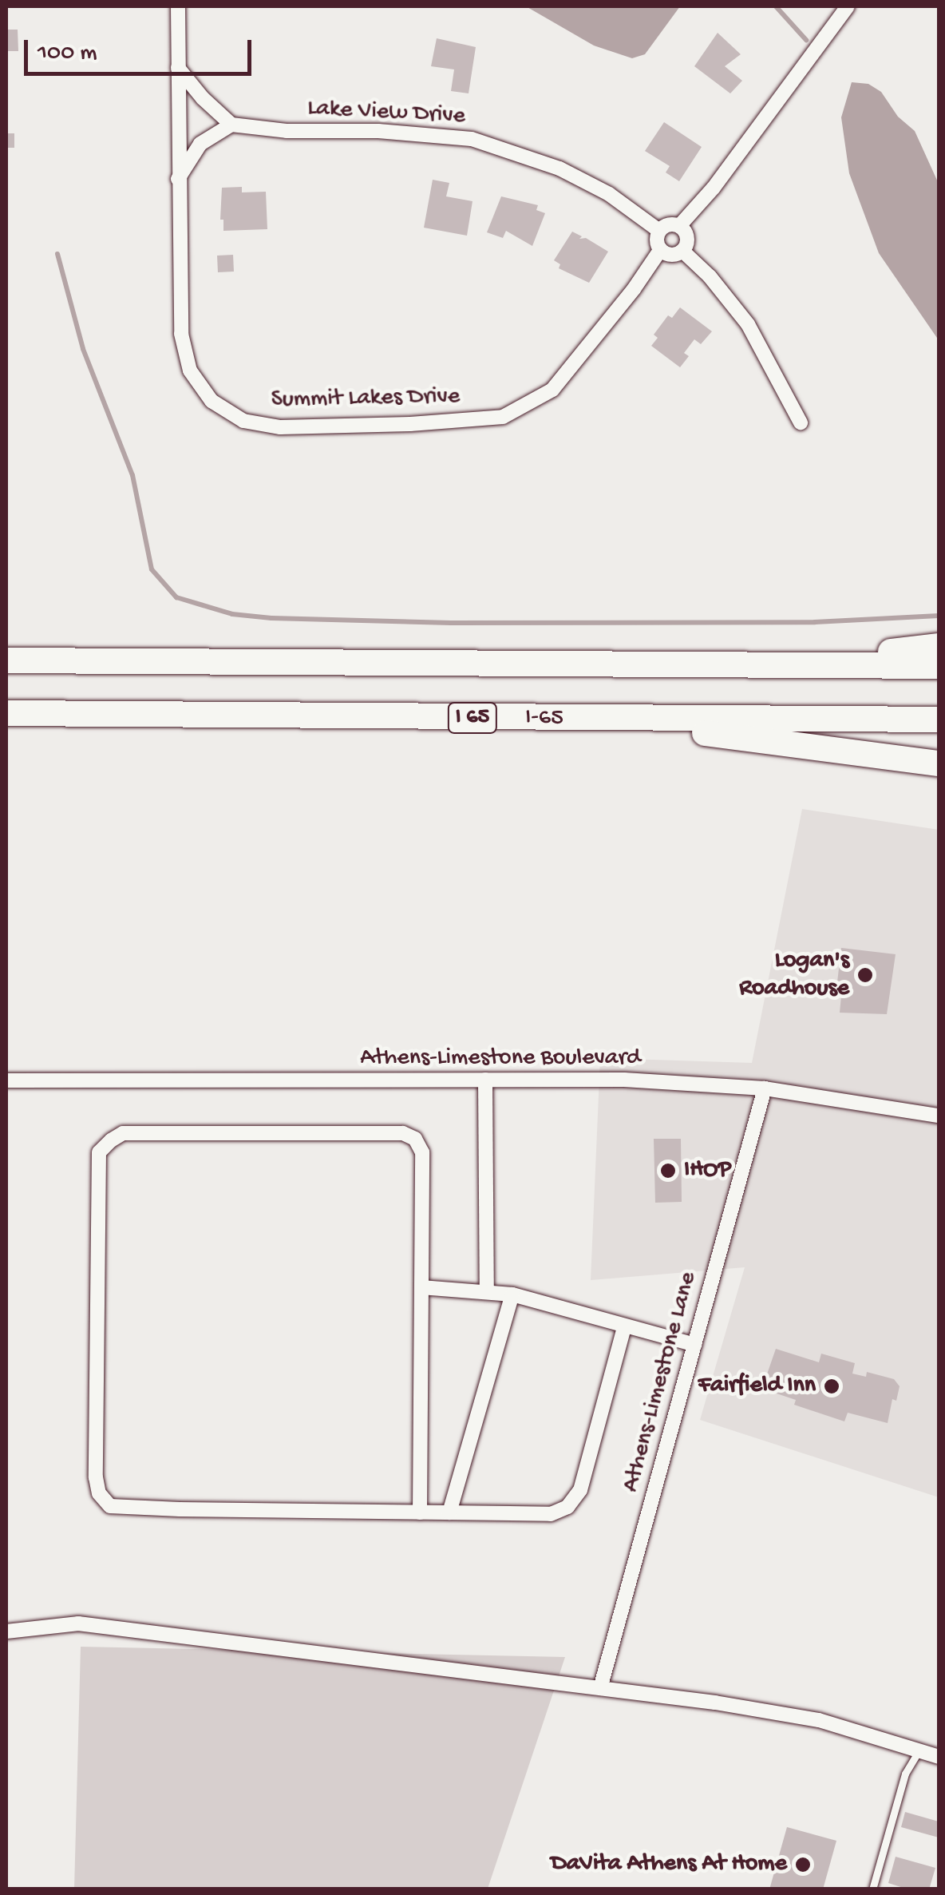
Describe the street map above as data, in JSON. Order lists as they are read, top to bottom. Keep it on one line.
{"streets":{"highway":["I 65","I-65"],"street":["Lake View Drive","Summit Lakes Drive","Athens-Limestone Boulevard","Athens-Limestone Lane"]},"crossings":[["Lake View Drive","Summit Lakes Drive"],["Athens-Limestone Boulevard","Athens-Limestone Lane"]],"places":["Logan's Roadhouse","IHOP","Fairfield Inn","DaVita Athens At Home"],"scale_bar":"100 m"}
